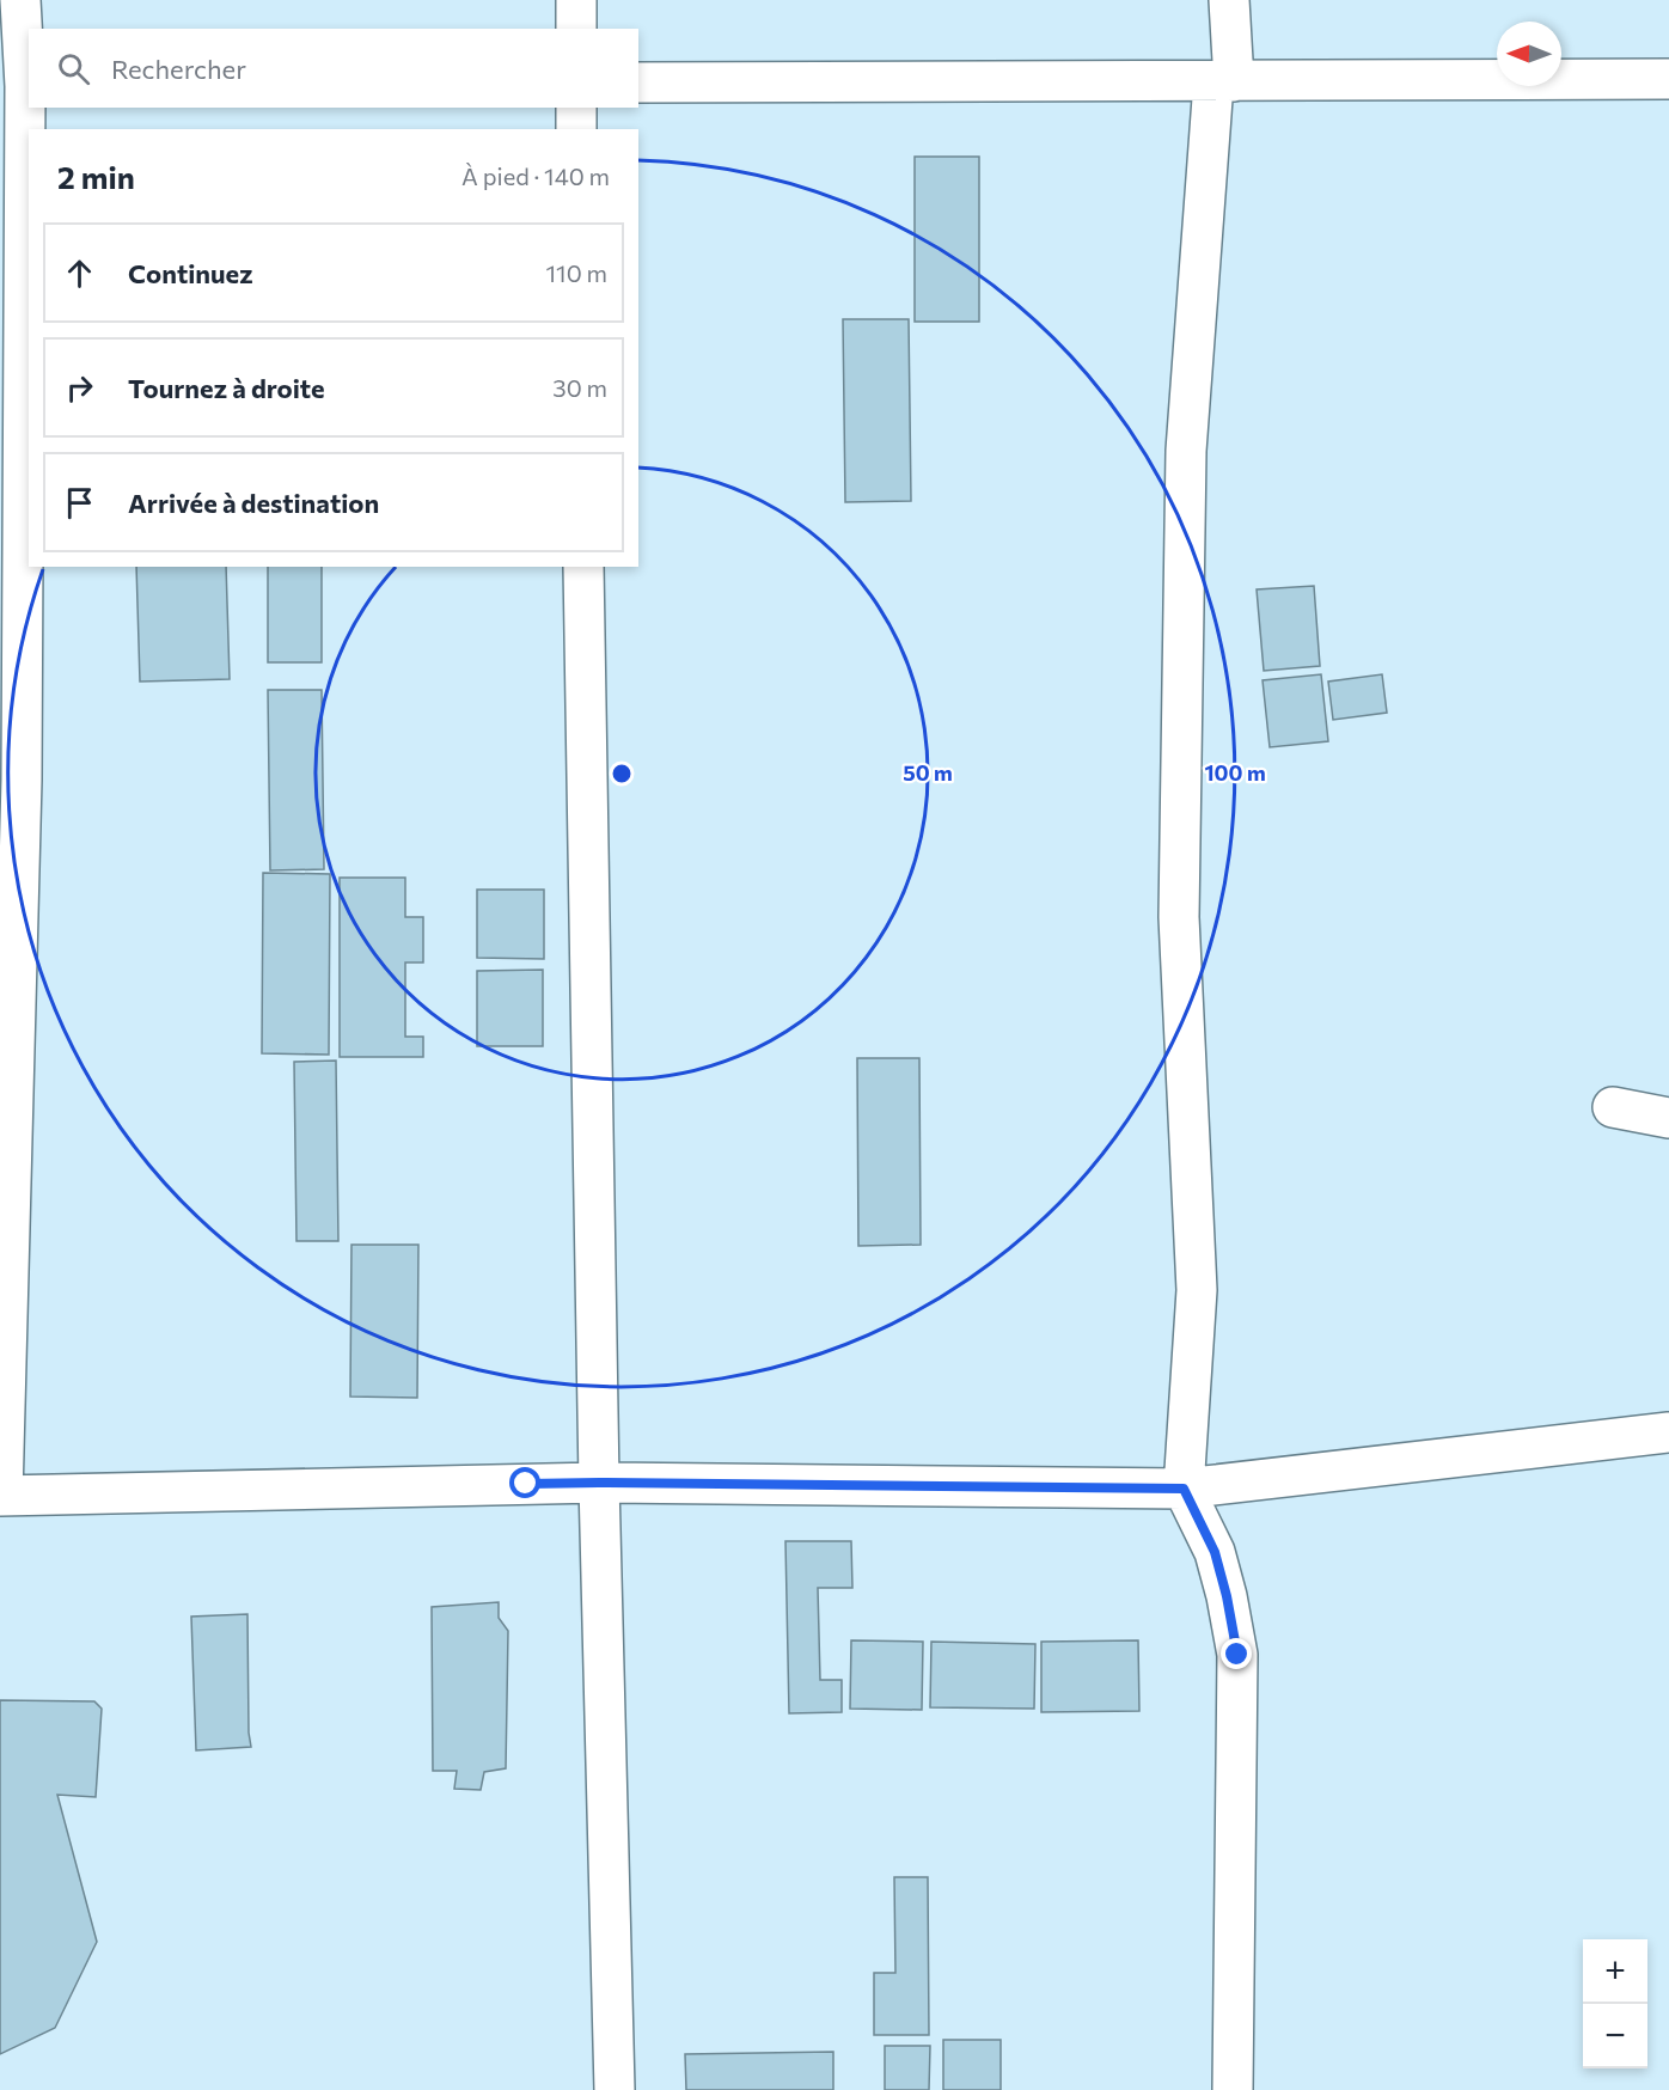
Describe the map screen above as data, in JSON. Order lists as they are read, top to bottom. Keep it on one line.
{"north":"left","page":{"search":"Rechercher","heading":["2 min","À pied · 140 m"],"list":[["Continuez","110 m"],["Tournez à droite","30 m"],"Arrivée à destination"],"map_buttons":["+","−"]},"rings":["50 m","100 m"]}
